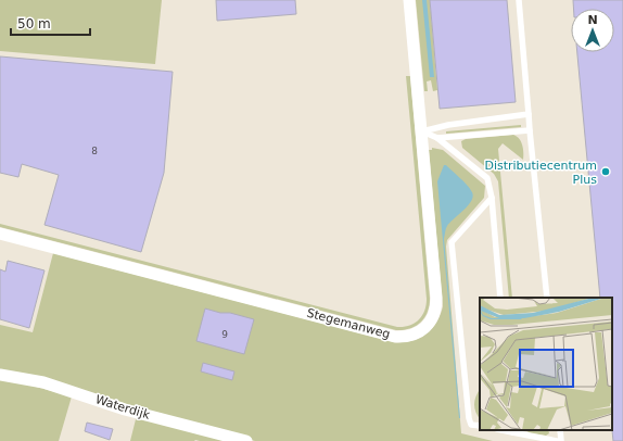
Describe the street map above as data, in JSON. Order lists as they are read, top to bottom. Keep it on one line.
{"streets":{"street":["Stegemanweg","Waterdijk"]},"places":["Distributiecentrum Plus"],"house_numbers":["8","9"],"scale_bar":"50 m","north":"top"}
